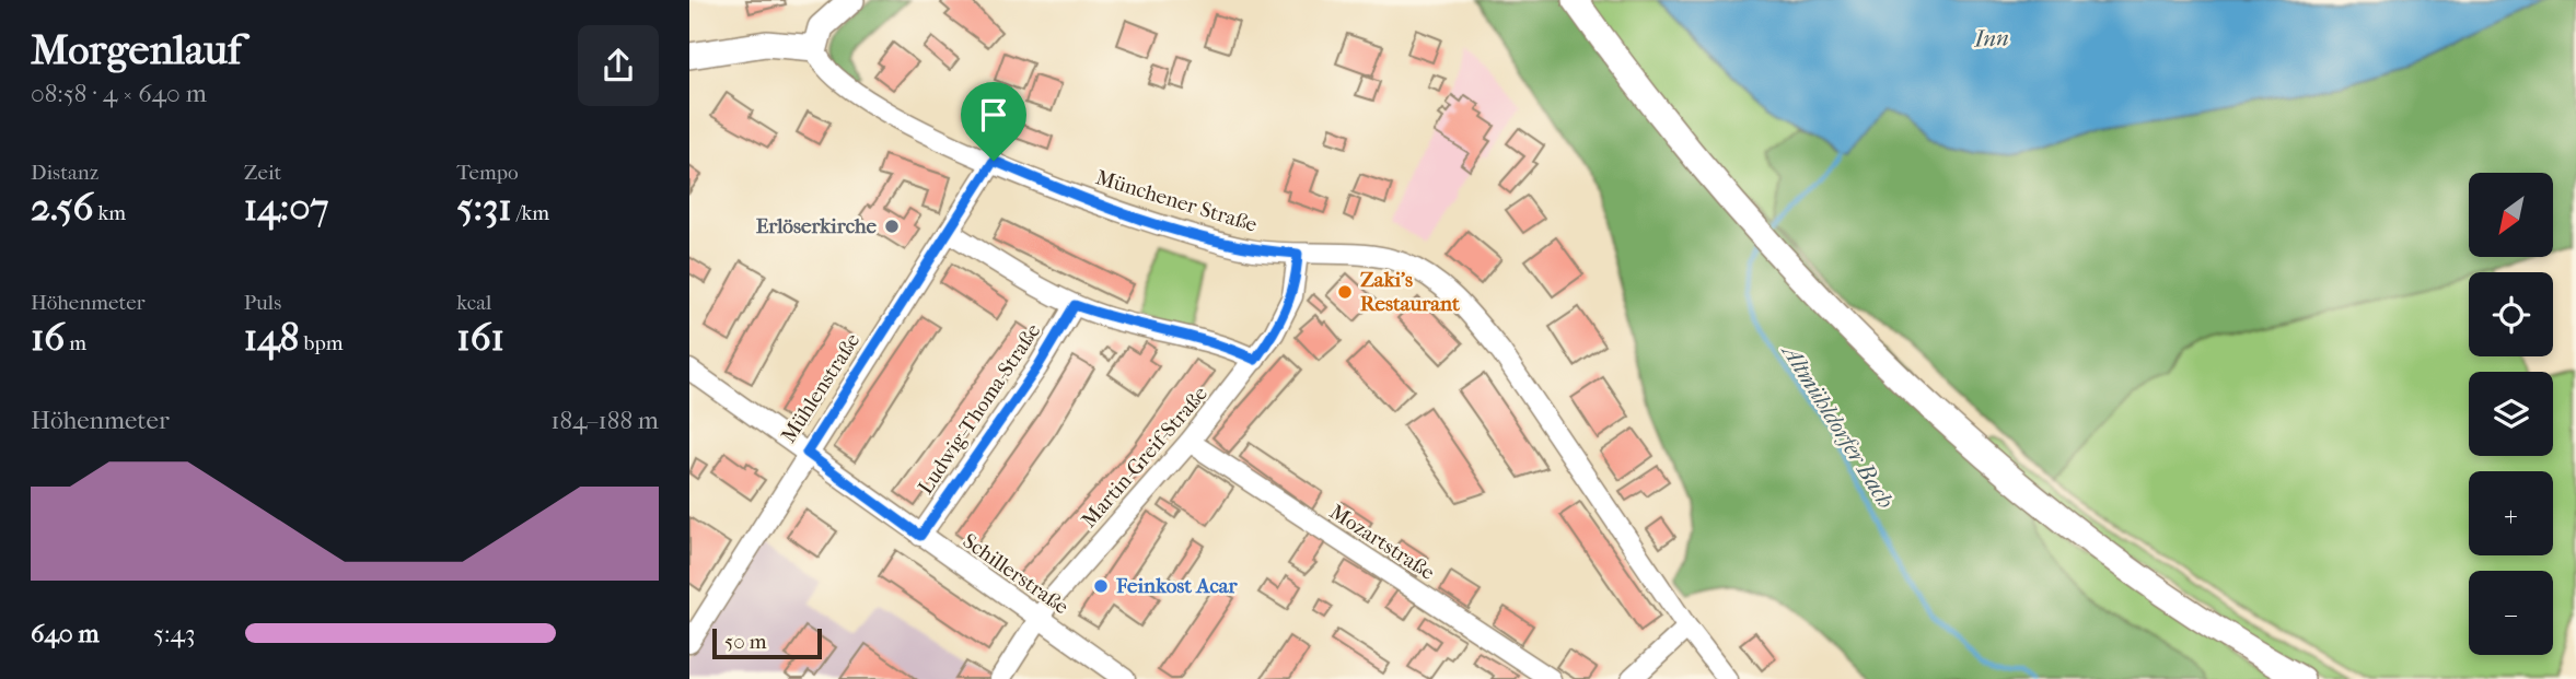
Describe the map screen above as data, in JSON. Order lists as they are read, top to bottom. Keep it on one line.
{"streets":{"street":["Münchener Straße","Mühlenstraße","Ludwig-Thoma-Straße","Martin-Greif-Straße","Mozartstraße","Schillerstraße"]},"crossings":[["Münchener Straße","Mühlenstraße"],["Münchener Straße","Martin-Greif-Straße"],["Mühlenstraße","Schillerstraße"],["Ludwig-Thoma-Straße","Schillerstraße"],["Martin-Greif-Straße","Mozartstraße"],["Martin-Greif-Straße","Schillerstraße"]],"water":["Inn","Altmühldorfer Bach"],"places":["Erlöserkirche","Zaki's Restaurant","Feinkost Acar"],"scale_bar":"50 m","north":"bottom left","page":{"heading":["Morgenlauf","08:58 · 4 × 640 m"],"stats":[["Distanz","2.56 km"],["Zeit","14:07"],["Tempo","5:31 /km"],["Höhenmeter","16 m"],["Puls","148 bpm"],["kcal","161"]],"map_buttons":["+","−"],"chart":["Höhenmeter","184–188 m"],"list":[{"name":"640 m","note":"5:43"}],"scale":"50 m"}}
